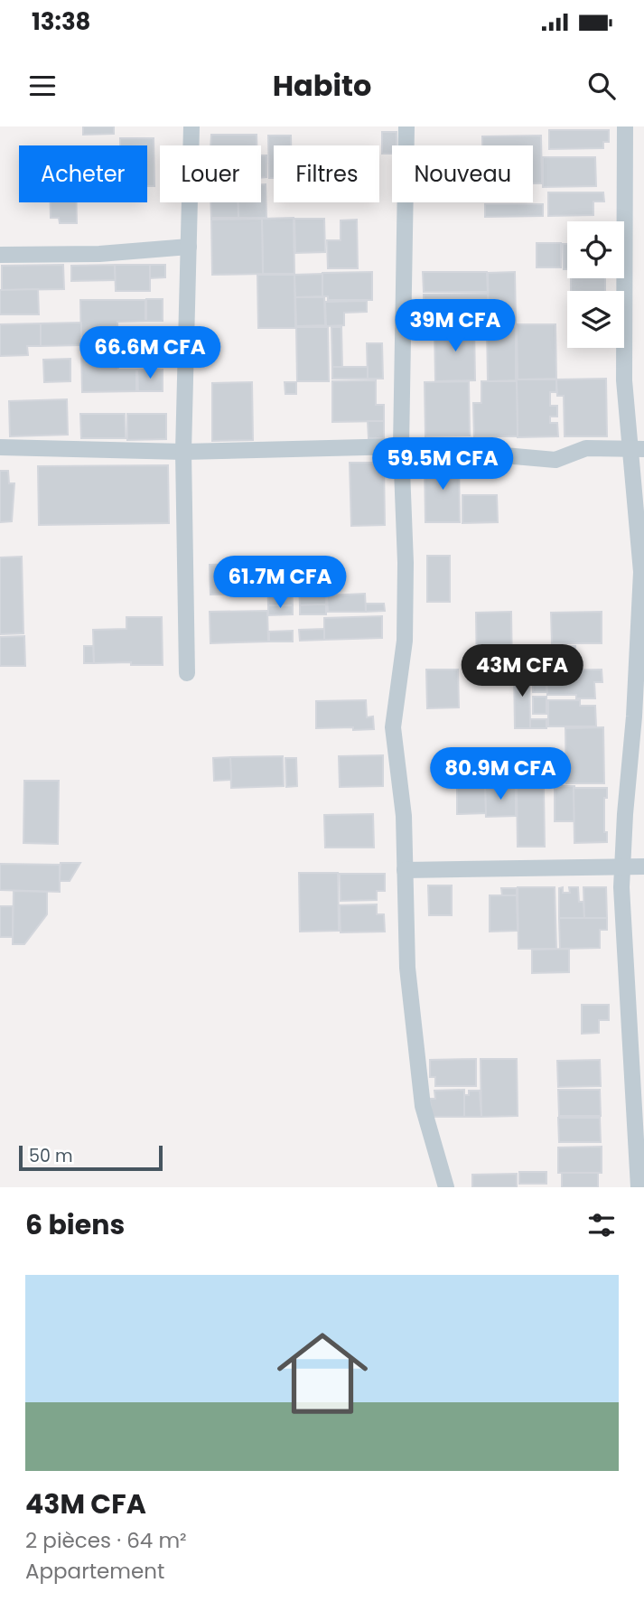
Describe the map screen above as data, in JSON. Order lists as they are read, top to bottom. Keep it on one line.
{"scale_bar":"50 m","page":{"status":"13:38","header":"Habito","chip":["Acheter","Louer","Filtres","Nouveau"],"price":["39M CFA","66.6M CFA","59.5M CFA","61.7M CFA","43M CFA","80.9M CFA"],"scale":"50 m","heading":"6 biens","list":[{"name":"43M CFA","note":"2 pièces · 64 m² · Appartement"}]}}
